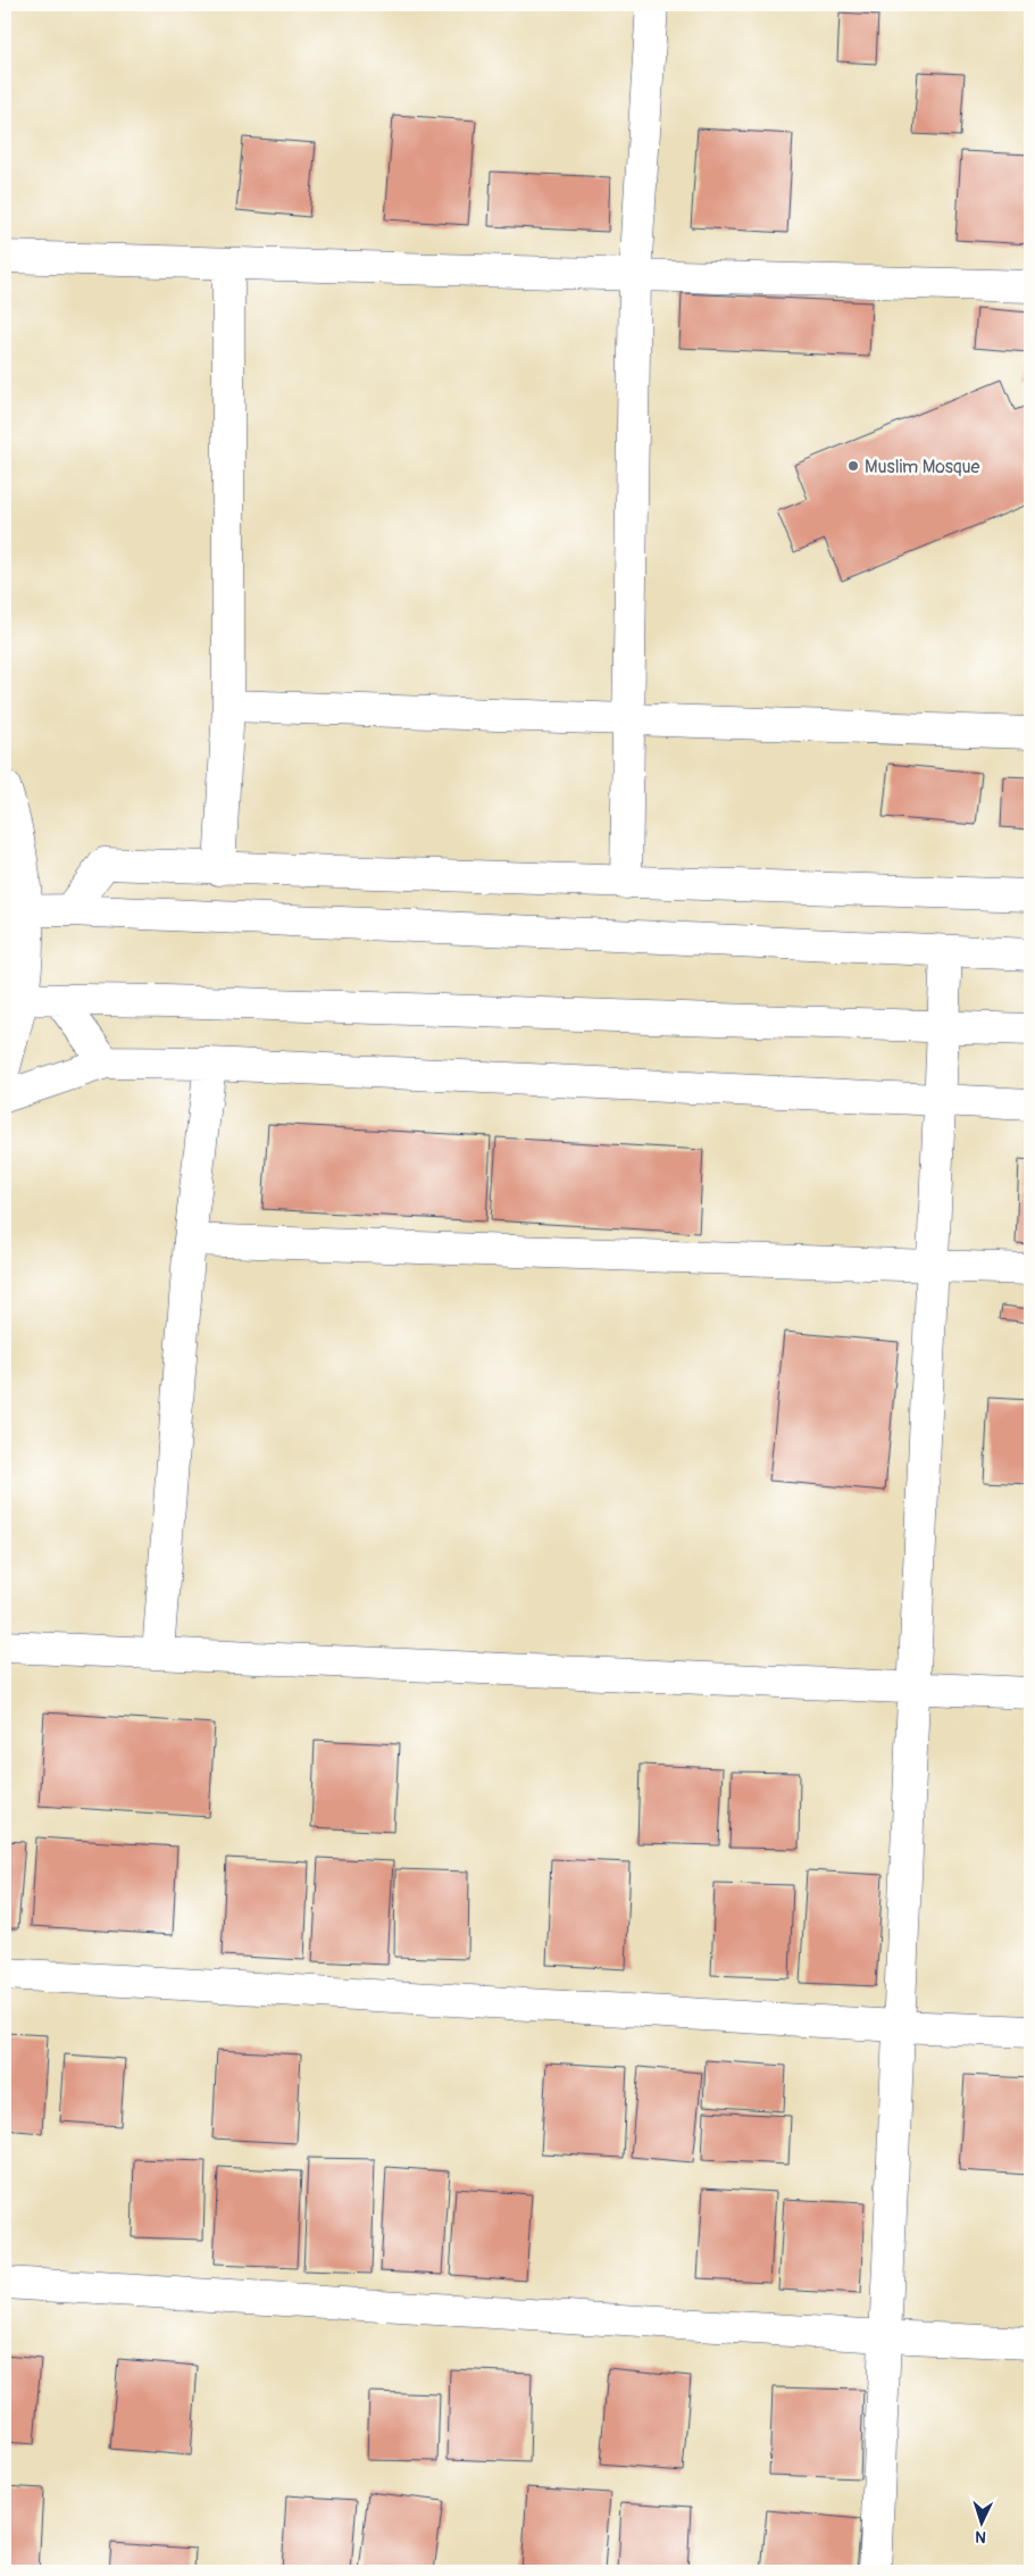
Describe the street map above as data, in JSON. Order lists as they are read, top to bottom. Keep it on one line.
{"places":["Muslim Mosque"],"north":"bottom"}
